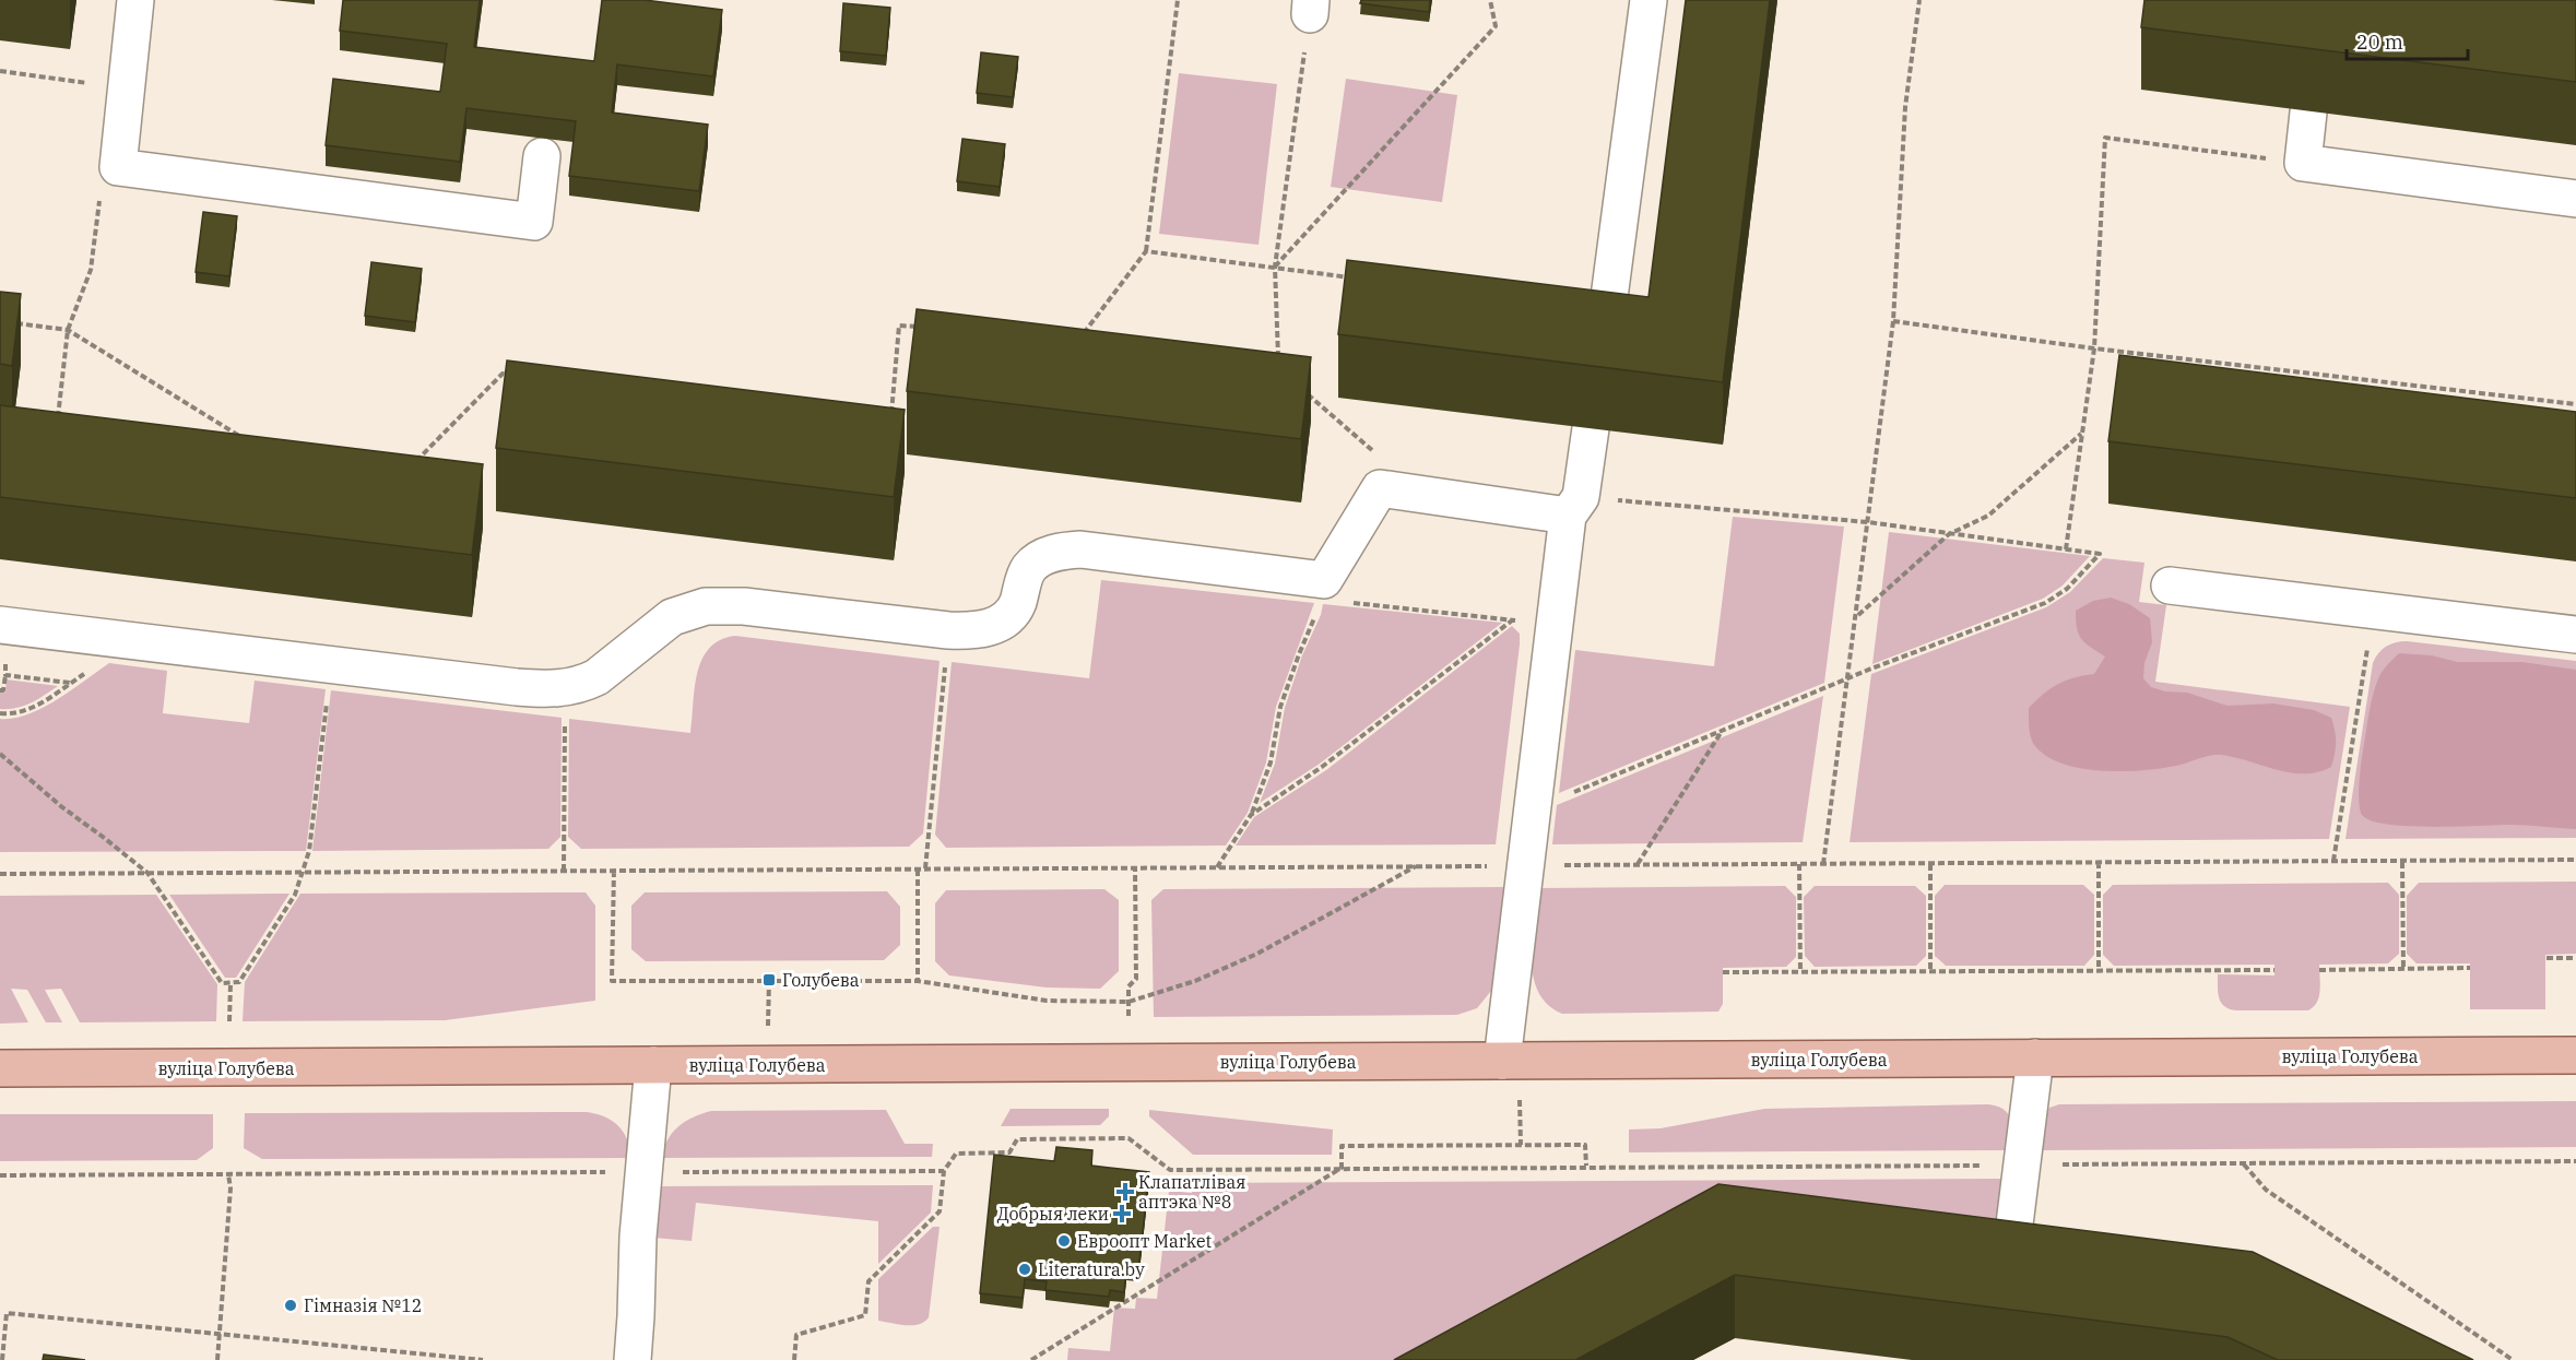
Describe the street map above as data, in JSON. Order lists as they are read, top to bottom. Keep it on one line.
{"streets":{"main road":["вуліца Голубева"]},"places":{"transit":["Голубева"],"health":["Клапатлівая аптэка №8","Добрыя леки"],"other":["Евроопт Market","Literatura.by","Гімназія №12"]},"scale_bar":"20 m"}
